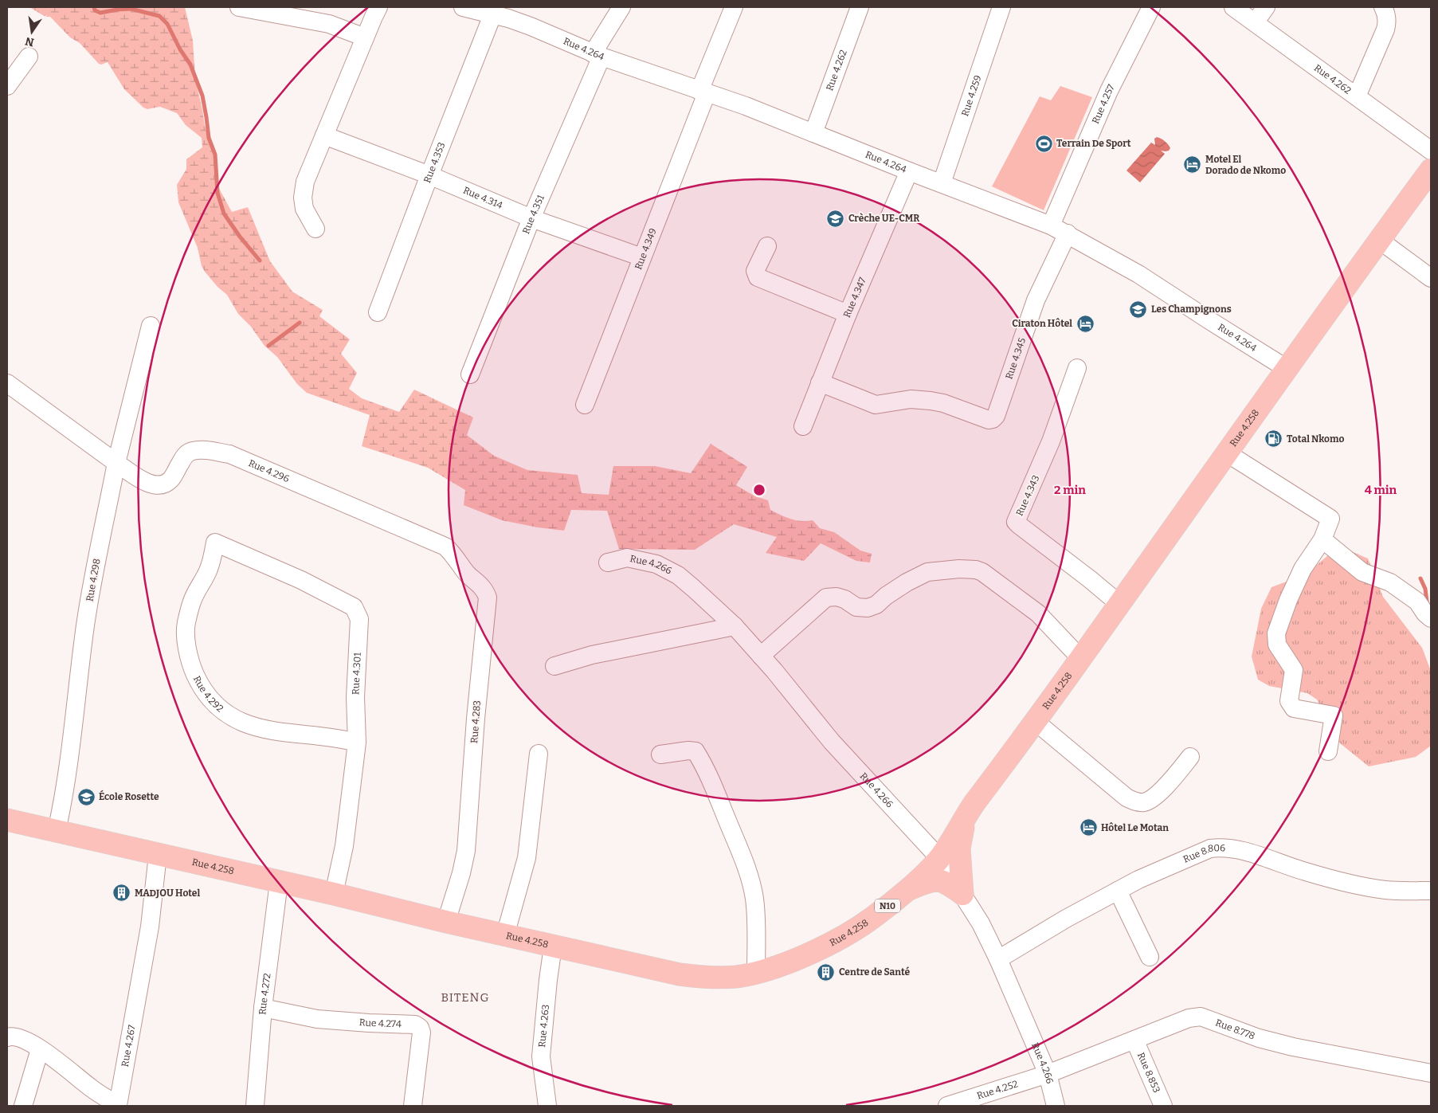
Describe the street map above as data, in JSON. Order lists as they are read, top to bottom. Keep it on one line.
{"streets":{"highway":["Rue 4.258","N10"],"street":["Rue 4.264","Rue 4.262","Rue 4.259","Rue 4.257","Rue 4.353","Rue 4.314","Rue 4.351","Rue 4.349","Rue 4.347","Rue 4.345","Rue 4.296","Rue 4.343","Rue 4.266","Rue 4.298","Rue 4.301","Rue 4.292","Rue 4.283","Rue 8.806","Rue 4.272","Rue 4.274","Rue 4.263","Rue 8.778","Rue 4.267","Rue 8.853","Rue 4.252"]},"crossings":[["Rue 4.264","Rue 4.262"],["Rue 4.264","Rue 4.259"],["Rue 4.264","Rue 4.257"],["Rue 4.264","Rue 4.353"],["Rue 4.264","Rue 4.351"],["Rue 4.264","Rue 4.349"],["Rue 4.264","Rue 4.347"],["Rue 4.264","Rue 4.345"],["Rue 4.264","Rue 4.258"],["Rue 4.353","Rue 4.314"],["Rue 4.314","Rue 4.351"],["Rue 4.314","Rue 4.349"],["Rue 4.347","Rue 4.345"],["Rue 4.258","Rue 4.343"],["Rue 4.258","Rue 4.266"],["Rue 4.258","Rue 4.298"],["Rue 4.258","Rue 4.301"],["Rue 4.258","Rue 4.283"],["Rue 4.258","Rue 4.272"],["Rue 4.258","Rue 4.263"],["Rue 4.258","Rue 4.267"],["Rue 4.296","Rue 4.298"],["Rue 4.296","Rue 4.283"],["Rue 4.266","Rue 8.806"],["Rue 4.266","Rue 8.778"],["Rue 4.266","Rue 4.252"],["Rue 4.301","Rue 4.292"],["Rue 4.272","Rue 4.274"],["Rue 8.778","Rue 8.853"],["Rue 8.778","Rue 4.252"]],"districts":["BITENG"],"places":{"sports":["Terrain De Sport"],"hotel":["Motel El Dorado de Nkomo","Ciraton Hôtel","Hôtel Le Motan"],"school or university":["Crèche UE-CMR","Les Champignons","École Rosette"],"fuel station":["Total Nkomo"],"building":["MADJOU Hotel","Centre de Santé"]},"north":"bottom","rings":["2 min","4 min"]}
